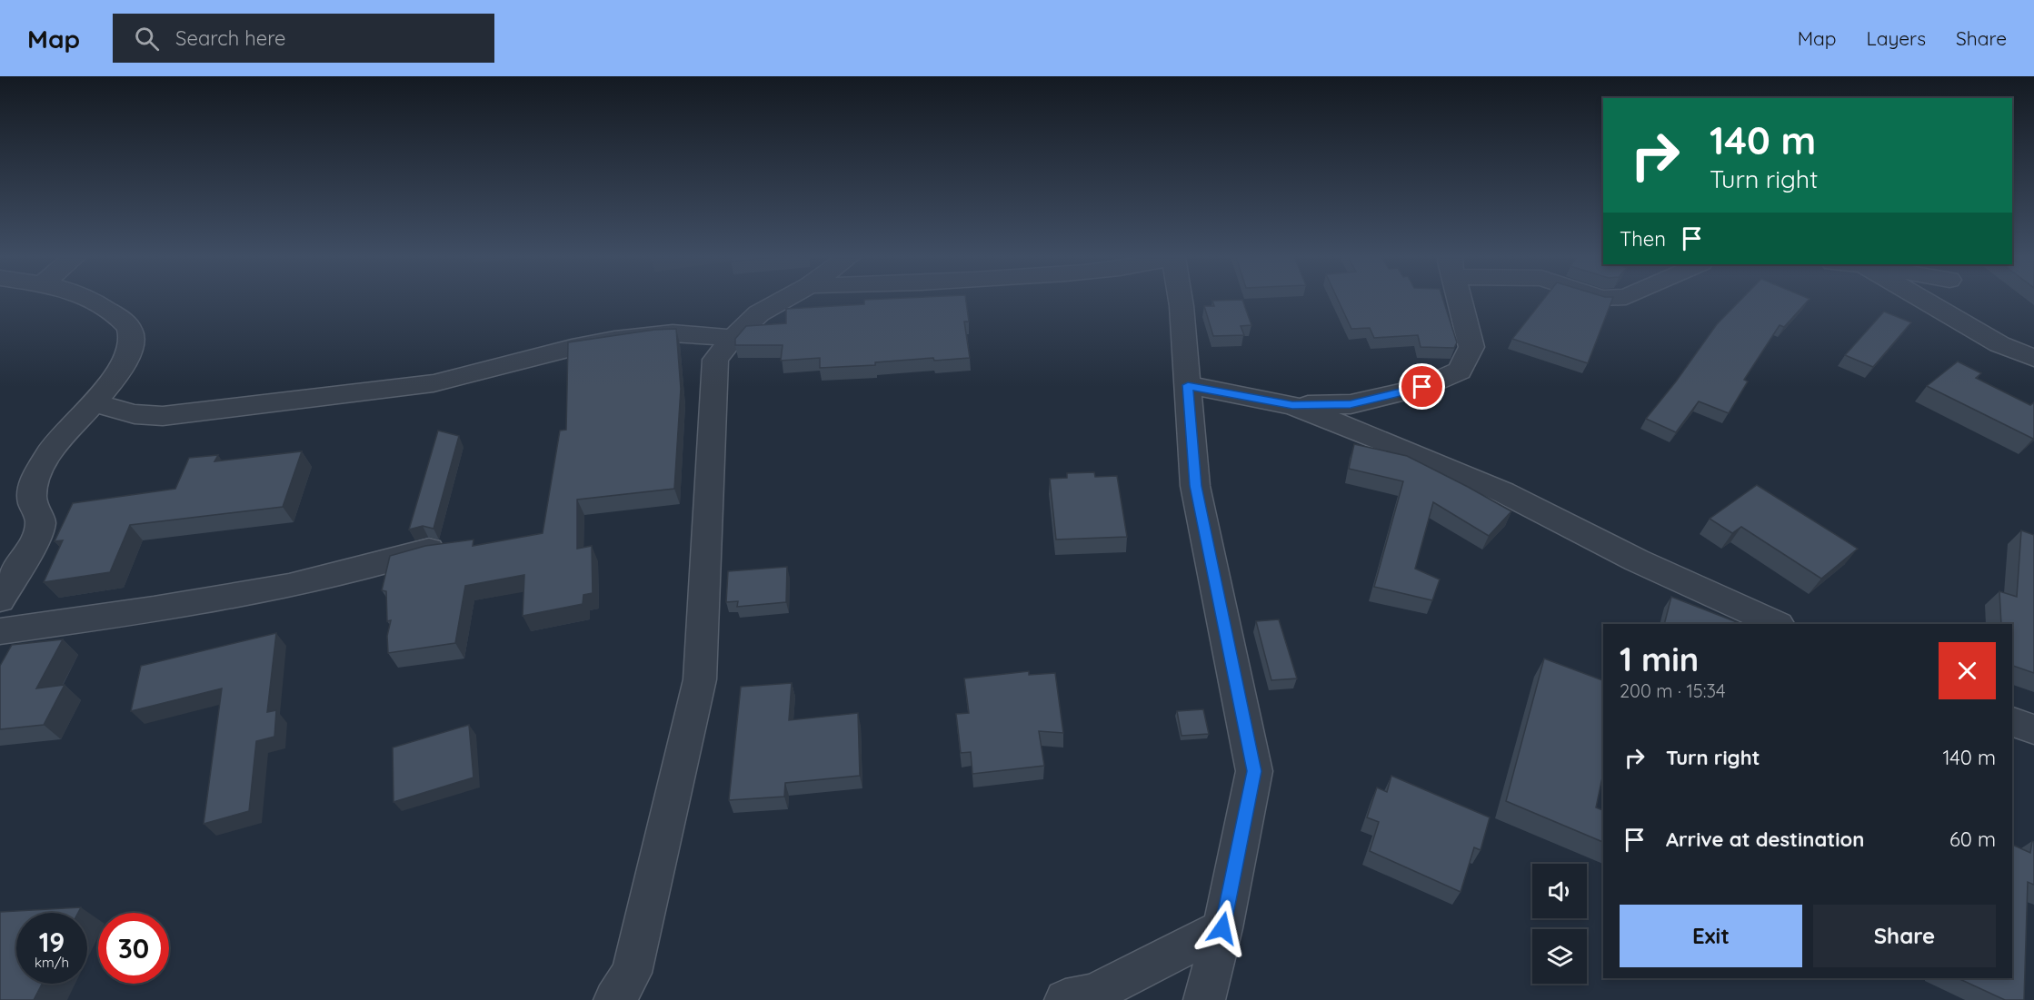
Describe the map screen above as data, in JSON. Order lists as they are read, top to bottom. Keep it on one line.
{"page":{"header":"Map","search":"Search here","nav":["Map","Layers","Share"],"turn":["140 m","Turn right"],"then":"Then","heading":["1 min","200 m · 15:34"],"list":[{"name":"Turn right","value":"140 m"},{"name":"Arrive at destination","value":"60 m"}],"buttons":["Exit","Share"],"speed":"19 km/h","limit":"30"}}
